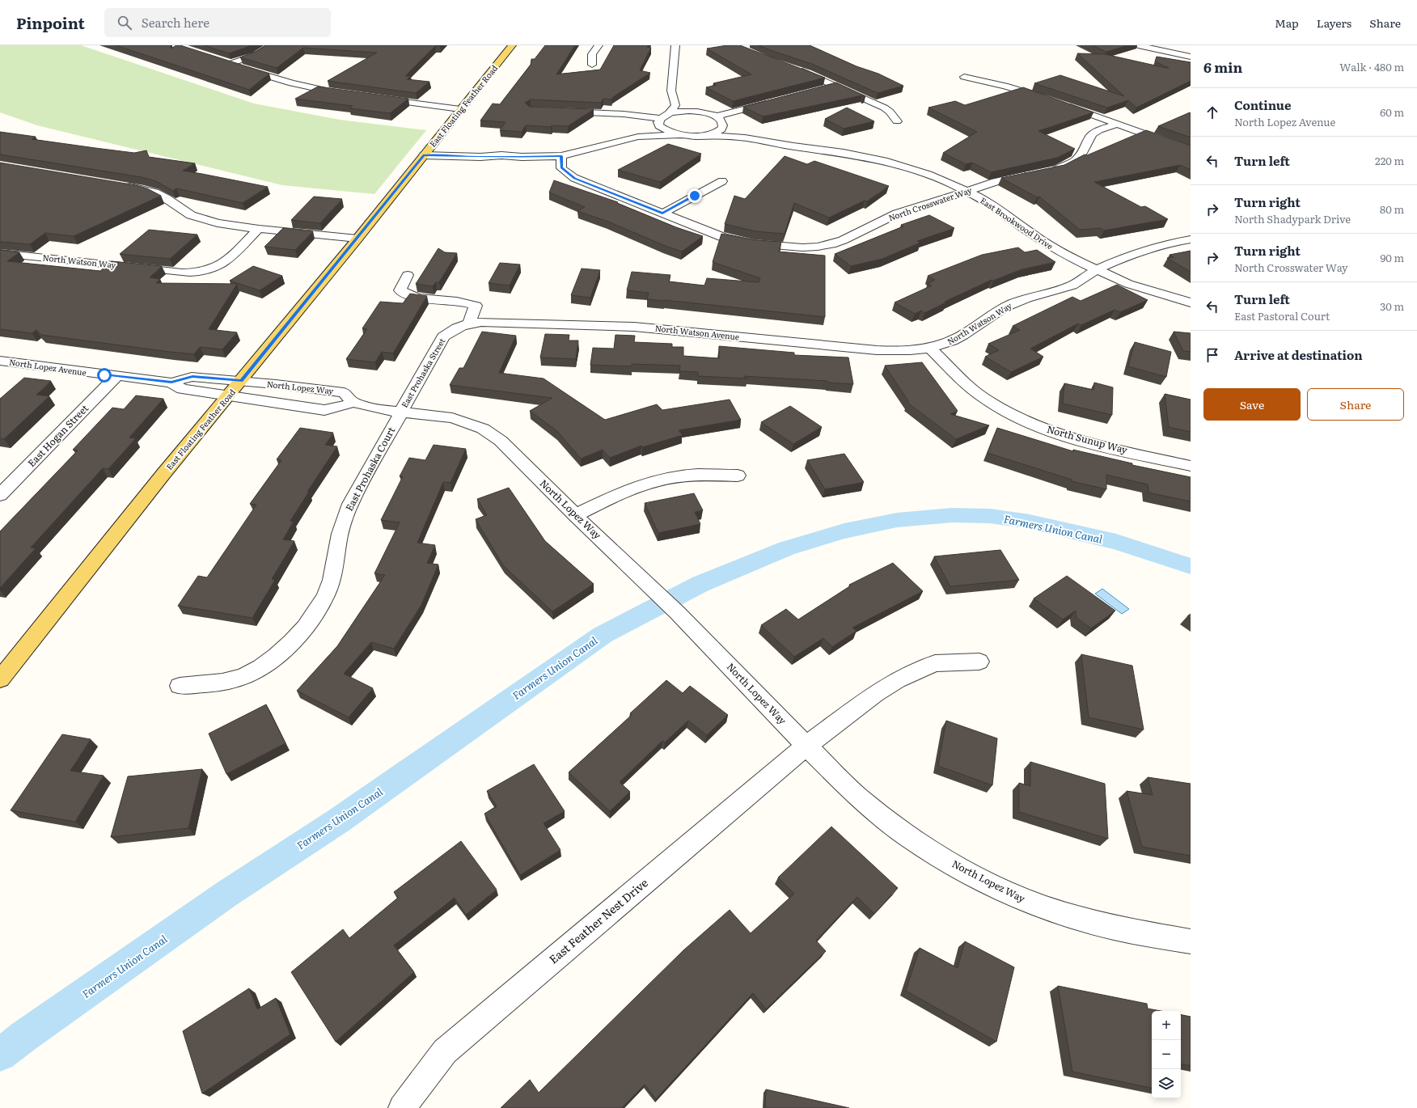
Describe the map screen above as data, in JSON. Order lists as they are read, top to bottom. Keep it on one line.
{"streets":{"main road":["East Floating Feather Road"],"street":["North Crosswater Way","East Brookwood Drive","North Watson Way","North Watson Avenue","North Lopez Avenue","East Prohaska Street","North Lopez Way","East Hogan Street","North Sunup Way","East Prohaska Court","East Feather Nest Drive"]},"crossings":[["East Floating Feather Road","North Lopez Avenue"],["East Floating Feather Road","North Lopez Way"],["North Crosswater Way","East Brookwood Drive"],["East Brookwood Drive","North Watson Way"],["North Watson Way","North Watson Avenue"],["North Watson Way","North Sunup Way"],["North Watson Avenue","East Prohaska Street"],["North Watson Avenue","North Sunup Way"],["North Lopez Avenue","North Lopez Way"],["North Lopez Avenue","East Hogan Street"],["East Prohaska Street","North Lopez Way"],["East Prohaska Street","East Prohaska Court"],["North Lopez Way","East Prohaska Court"],["North Lopez Way","East Feather Nest Drive"]],"water":["Farmers Union Canal"],"page":{"header":"Pinpoint","search":"Search here","nav":["Map","Layers","Share"],"heading":["6 min","Walk · 480 m"],"list":[["Continue","North Lopez Avenue","60 m"],["Turn left","220 m"],["Turn right","North Shadypark Drive","80 m"],["Turn right","North Crosswater Way","90 m"],["Turn left","East Pastoral Court","30 m"],"Arrive at destination"],"buttons":["Save","Share"],"map_buttons":["+","−"]}}
